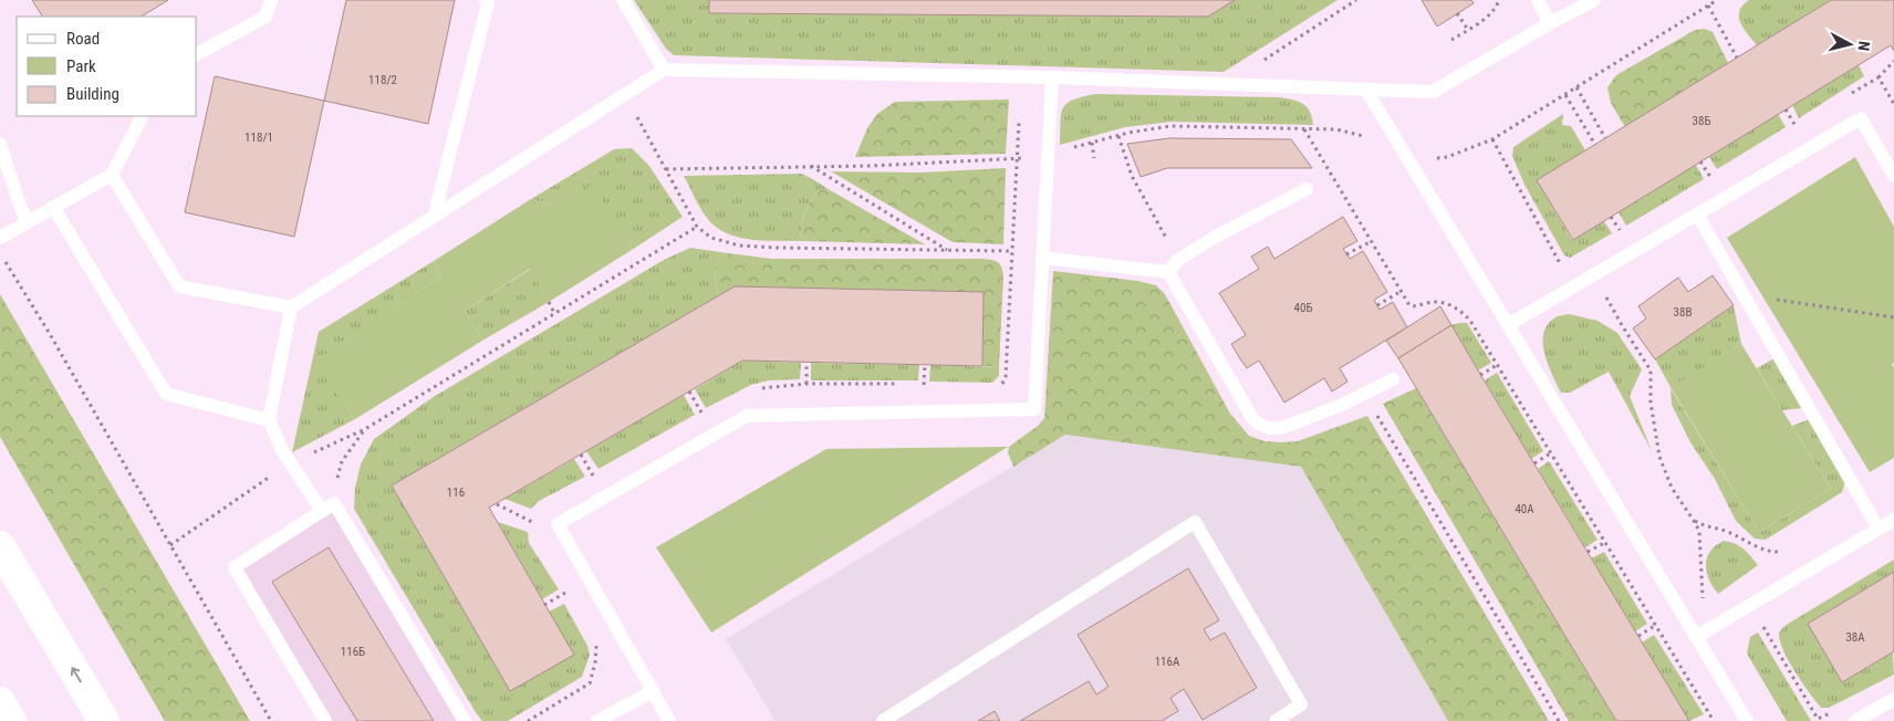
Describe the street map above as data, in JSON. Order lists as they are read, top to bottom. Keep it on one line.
{"house_numbers":["118/2","38Б","118/1","40Б","38В","116","40А","38А","116Б","116А"],"legend":["Road","Park","Building"],"north":"right"}
